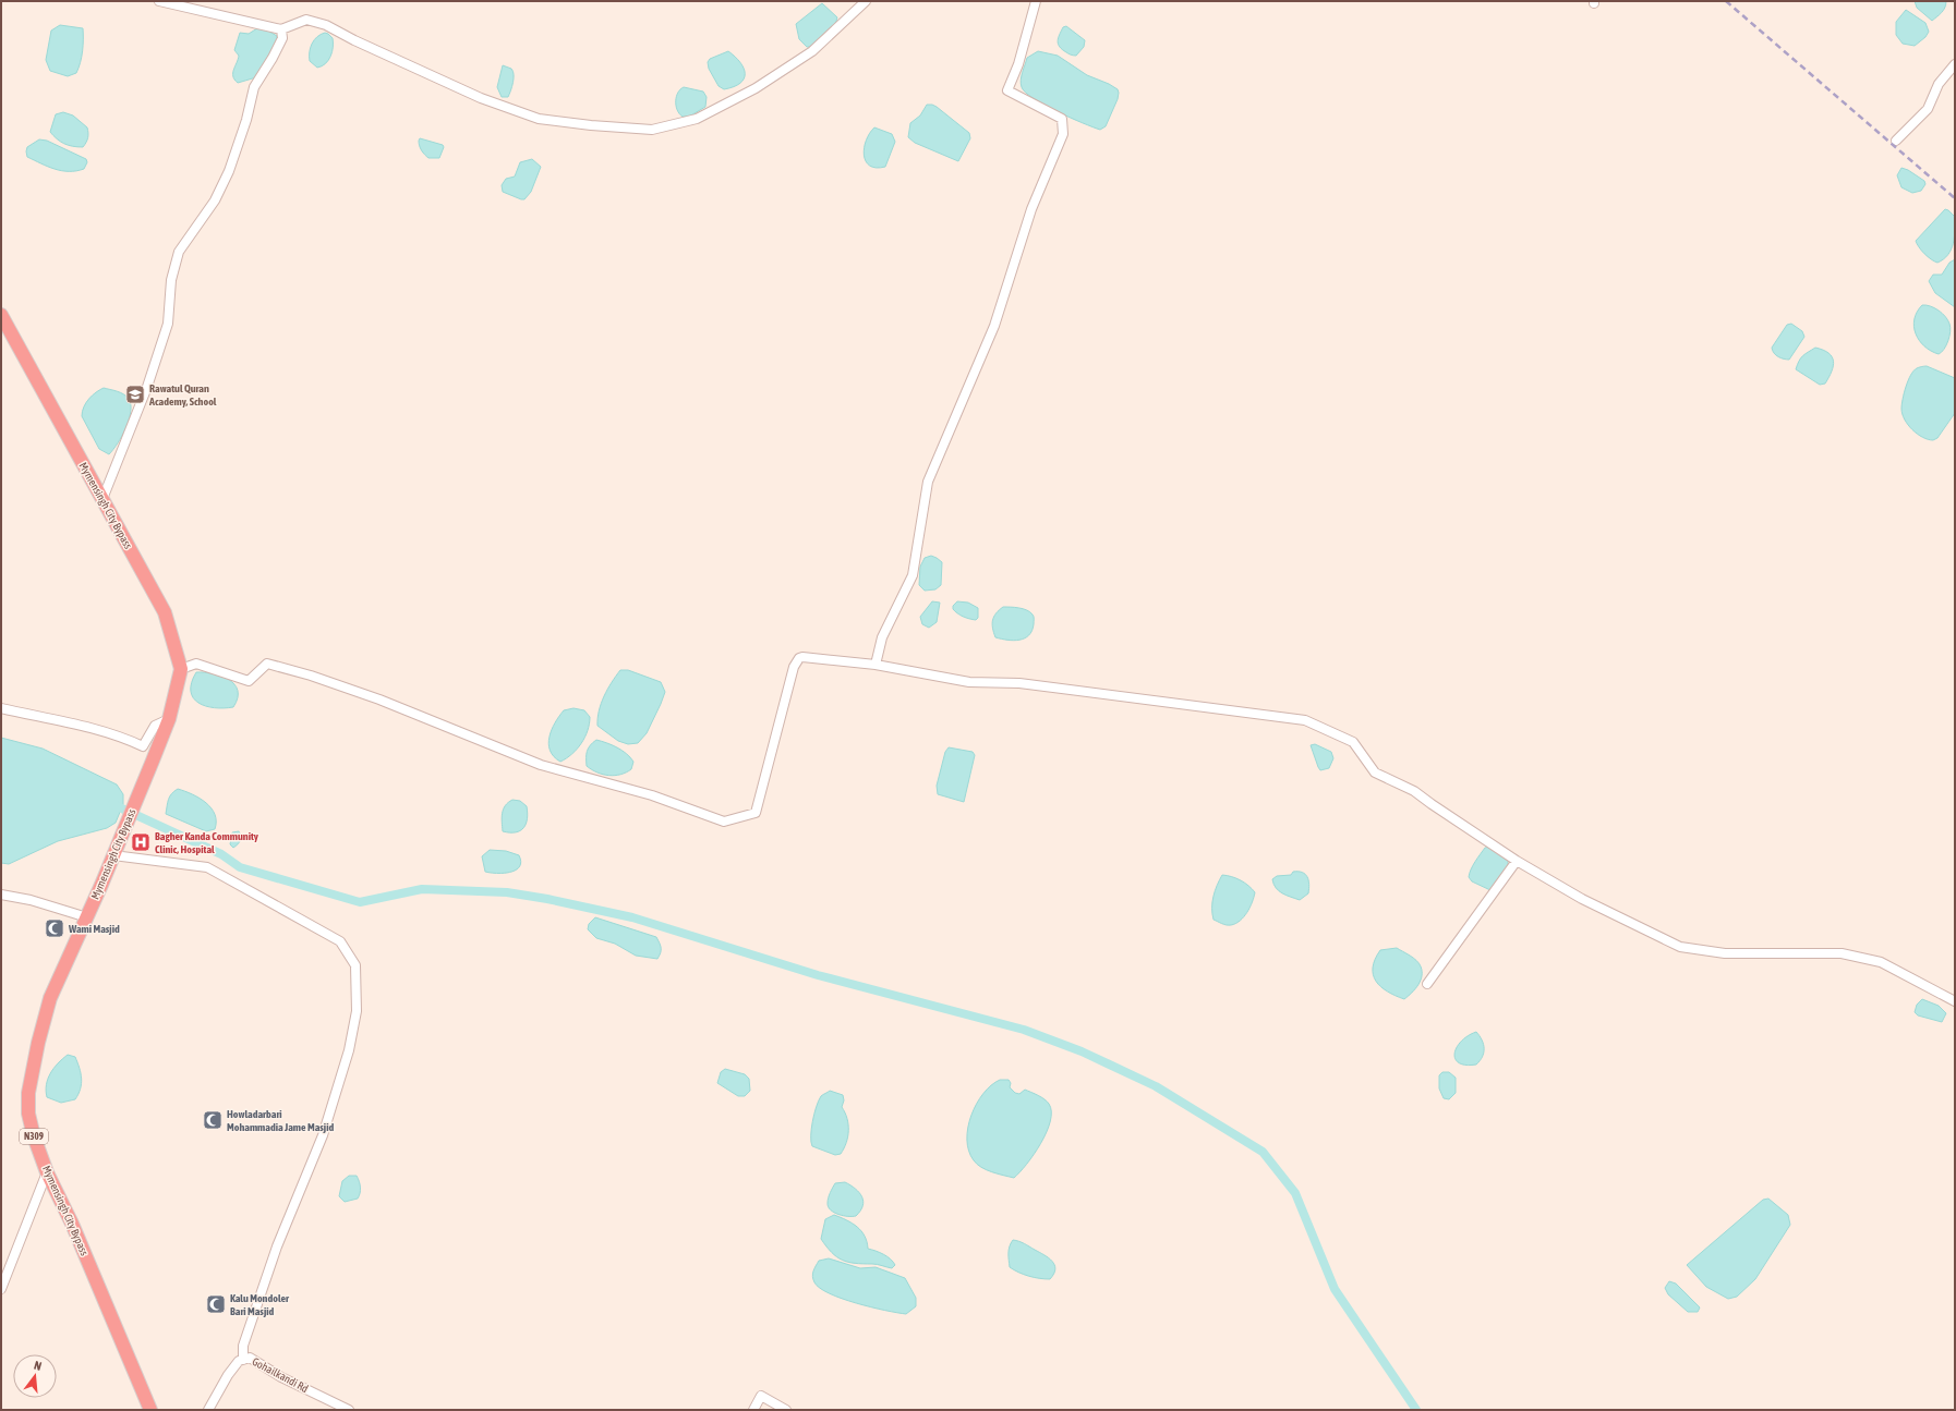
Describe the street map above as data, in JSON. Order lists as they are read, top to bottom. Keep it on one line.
{"streets":{"highway":["Mymensingh City Bypass","N309"],"street":["Gohailkandi Rd"]},"places":{"school or university":["Rawatul Quran Academy, School"],"hospital":["Bagher Kanda Community Clinic, Hospital"],"mosque":["Wami Masjid","Howladarbari Mohammadia Jame Masjid","Kalu Mondoler Bari Masjid"]},"north":"top"}
